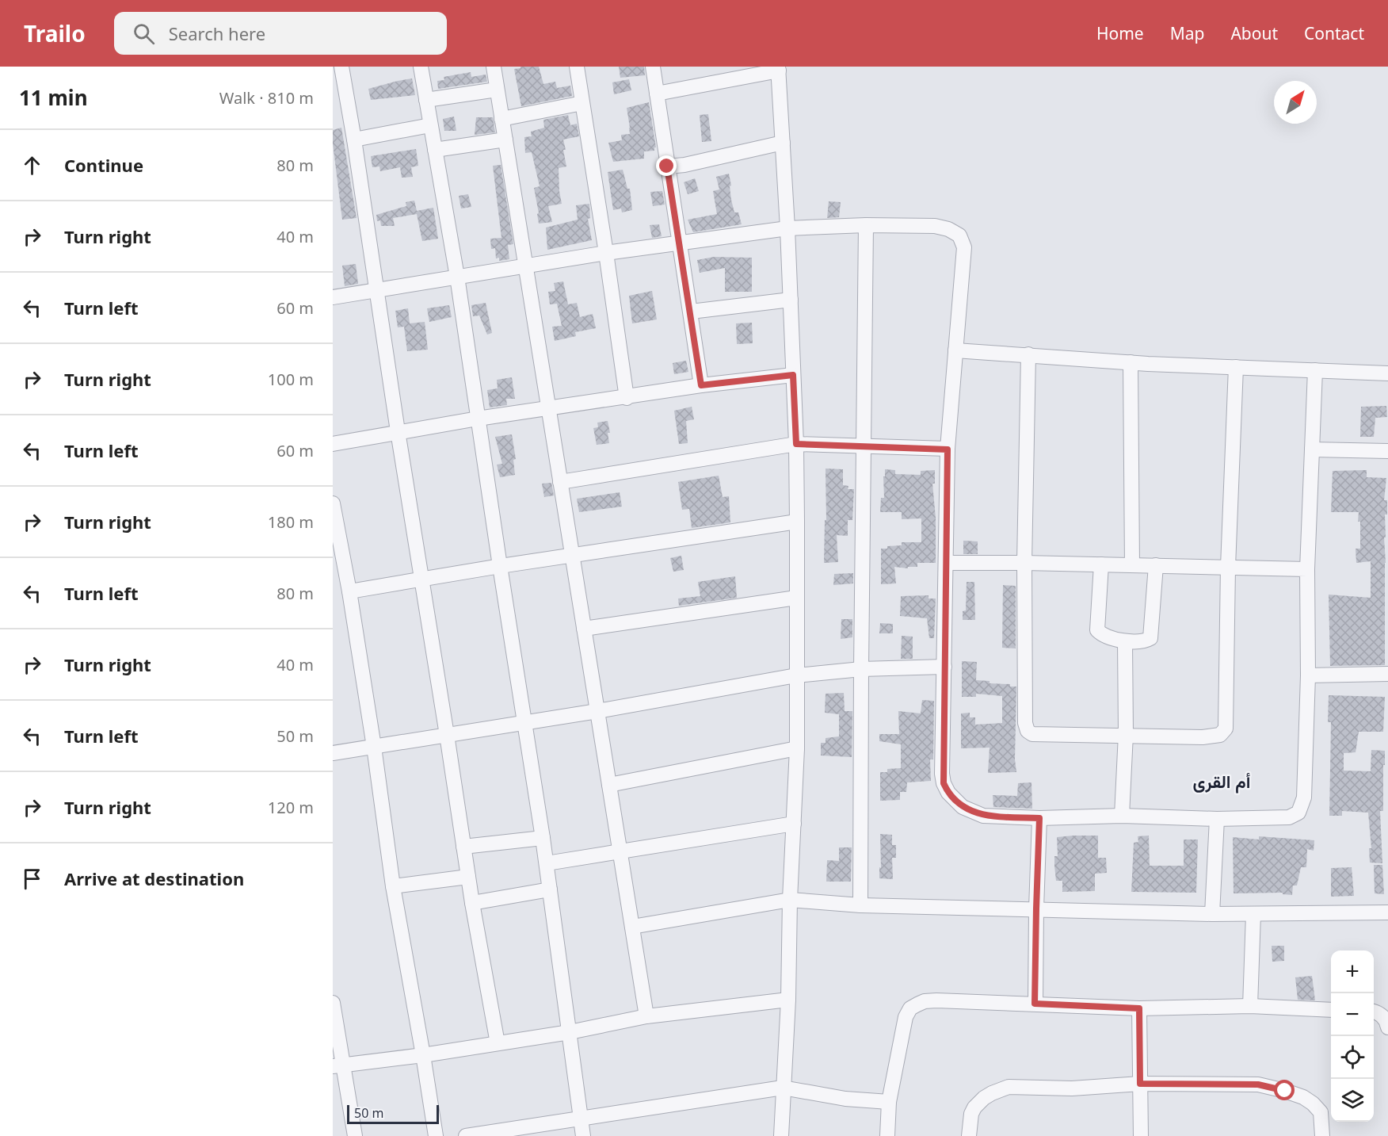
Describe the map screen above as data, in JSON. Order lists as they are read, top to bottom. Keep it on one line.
{"districts":["أم القرى"],"scale_bar":"50 m","north":"top right","page":{"header":"Trailo","search":"Search here","nav":["Home","Map","About","Contact"],"heading":["11 min","Walk · 810 m"],"list":[["Continue","80 m"],["Turn right","40 m"],["Turn left","60 m"],["Turn right","100 m"],["Turn left","60 m"],["Turn right","180 m"],["Turn left","80 m"],["Turn right","40 m"],["Turn left","50 m"],["Turn right","120 m"],"Arrive at destination"],"map_buttons":["+","−"],"scale":"50 m"}}
